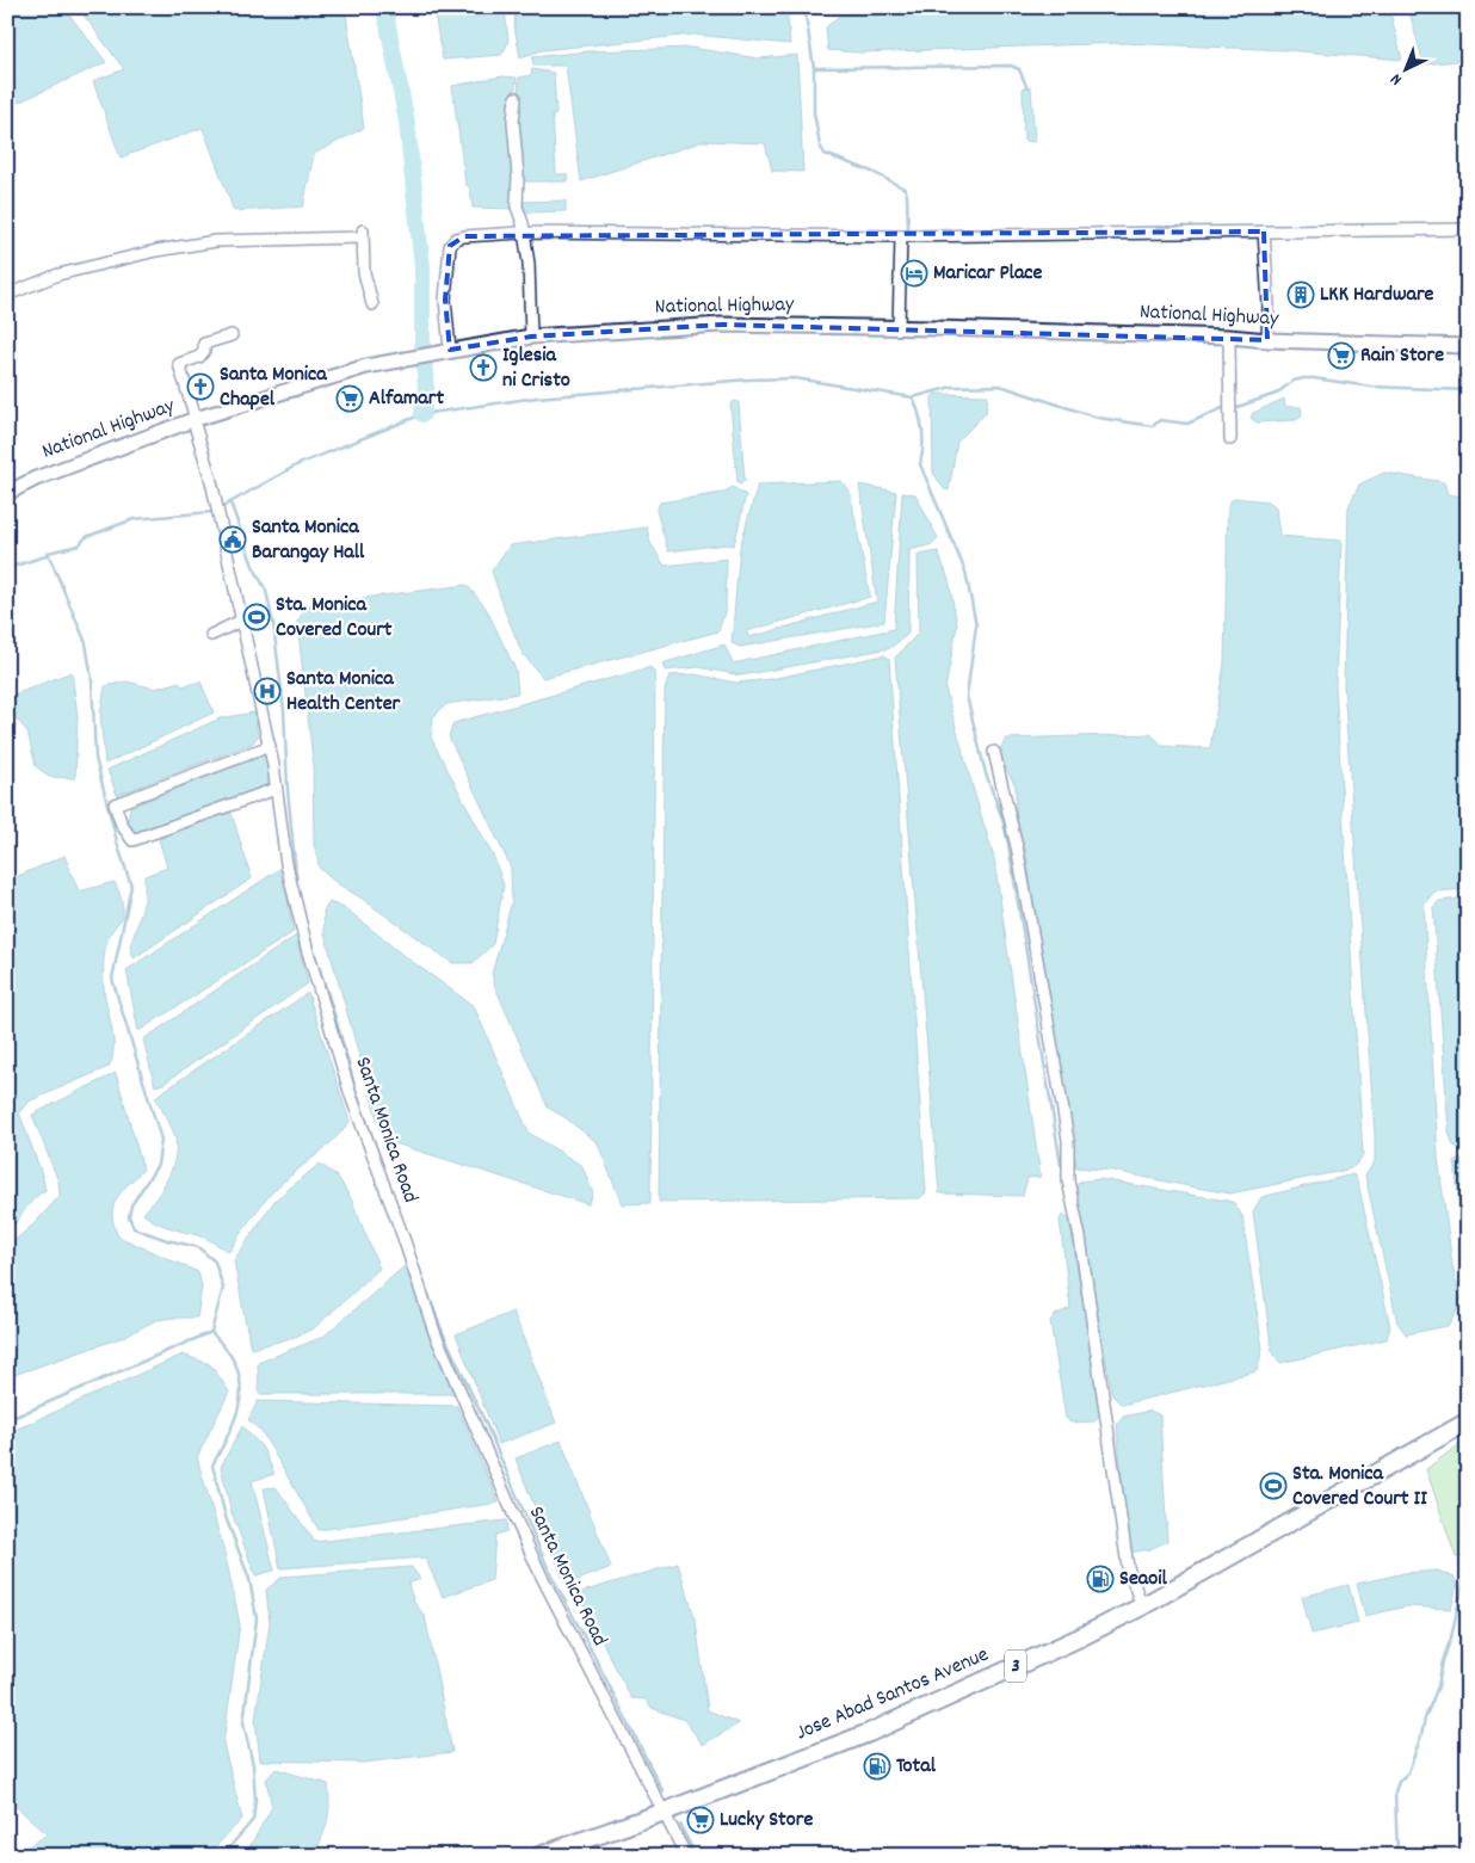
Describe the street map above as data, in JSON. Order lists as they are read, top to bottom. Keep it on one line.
{"streets":{"highway":["3","Jose Abad Santos Avenue"],"main road":["National Highway"],"street":["Santa Monica Road"]},"crossings":[["National Highway","Santa Monica Road"],["Santa Monica Road","Jose Abad Santos Avenue"]],"places":{"hotel":["Maricar Place"],"building":["LKK Hardware"],"supermarket":["Rain Store","Alfamart","Lucky Store"],"church":["Iglesia ni Cristo","Santa Monica Chapel"],"public building":["Santa Monica Barangay Hall"],"sports":["Sta. Monica Covered Court","Sta. Monica Covered Court II"],"hospital":["Santa Monica Health Center"],"fuel station":["Seaoil","Total"]},"north":"bottom left"}
